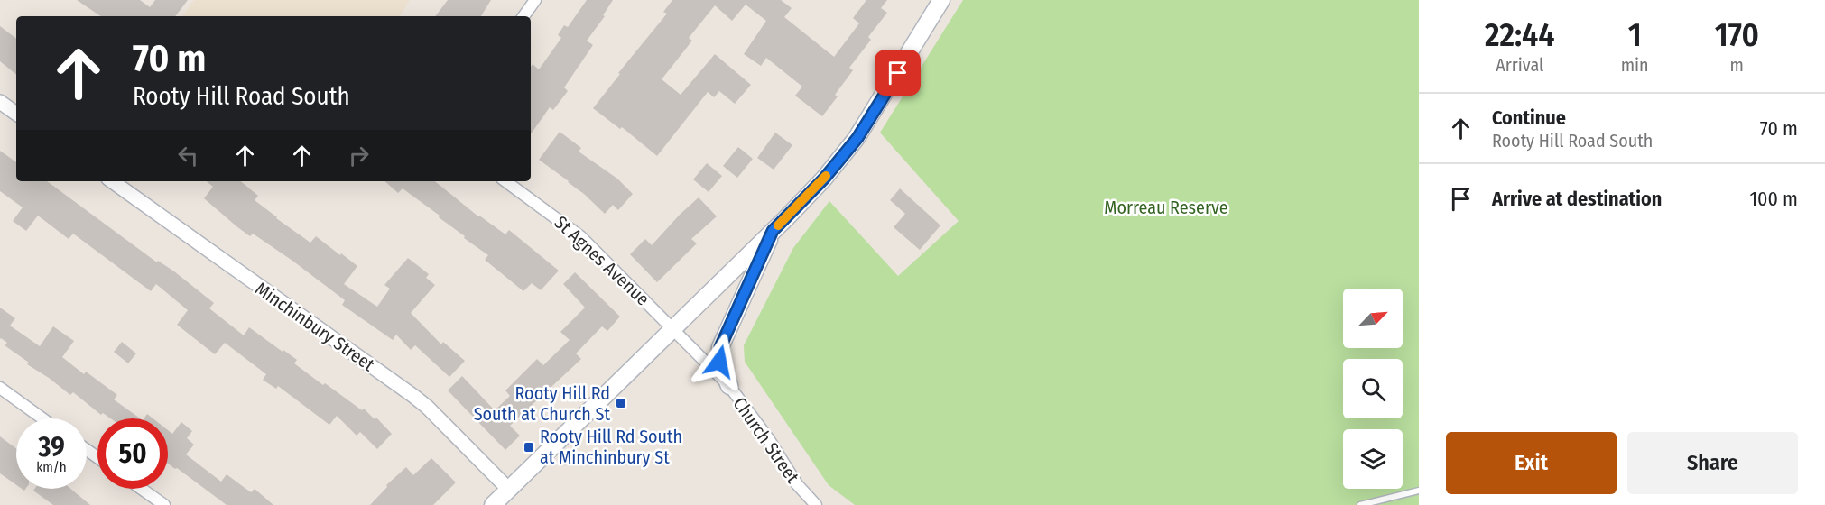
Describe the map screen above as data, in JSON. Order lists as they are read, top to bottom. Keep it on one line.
{"streets":{"street":["St Agnes Avenue","Minchinbury Street","Church Street"]},"crossings":[["St Agnes Avenue","Church Street"]],"parks":["Morreau Reserve"],"places":{"transit":["Rooty Hill Rd South at Church St","Rooty Hill Rd South at Minchinbury St"]},"north":"top right","page":{"eta":["22:44","Arrival","1","min","170","m"],"turn":["70 m","Rooty Hill Road South"],"list":[{"name":"Continue","note":"Rooty Hill Road South","value":"70 m"},{"name":"Arrive at destination","value":"100 m"}],"speed":"39 km/h","limit":"50","buttons":["Exit","Share"]}}
